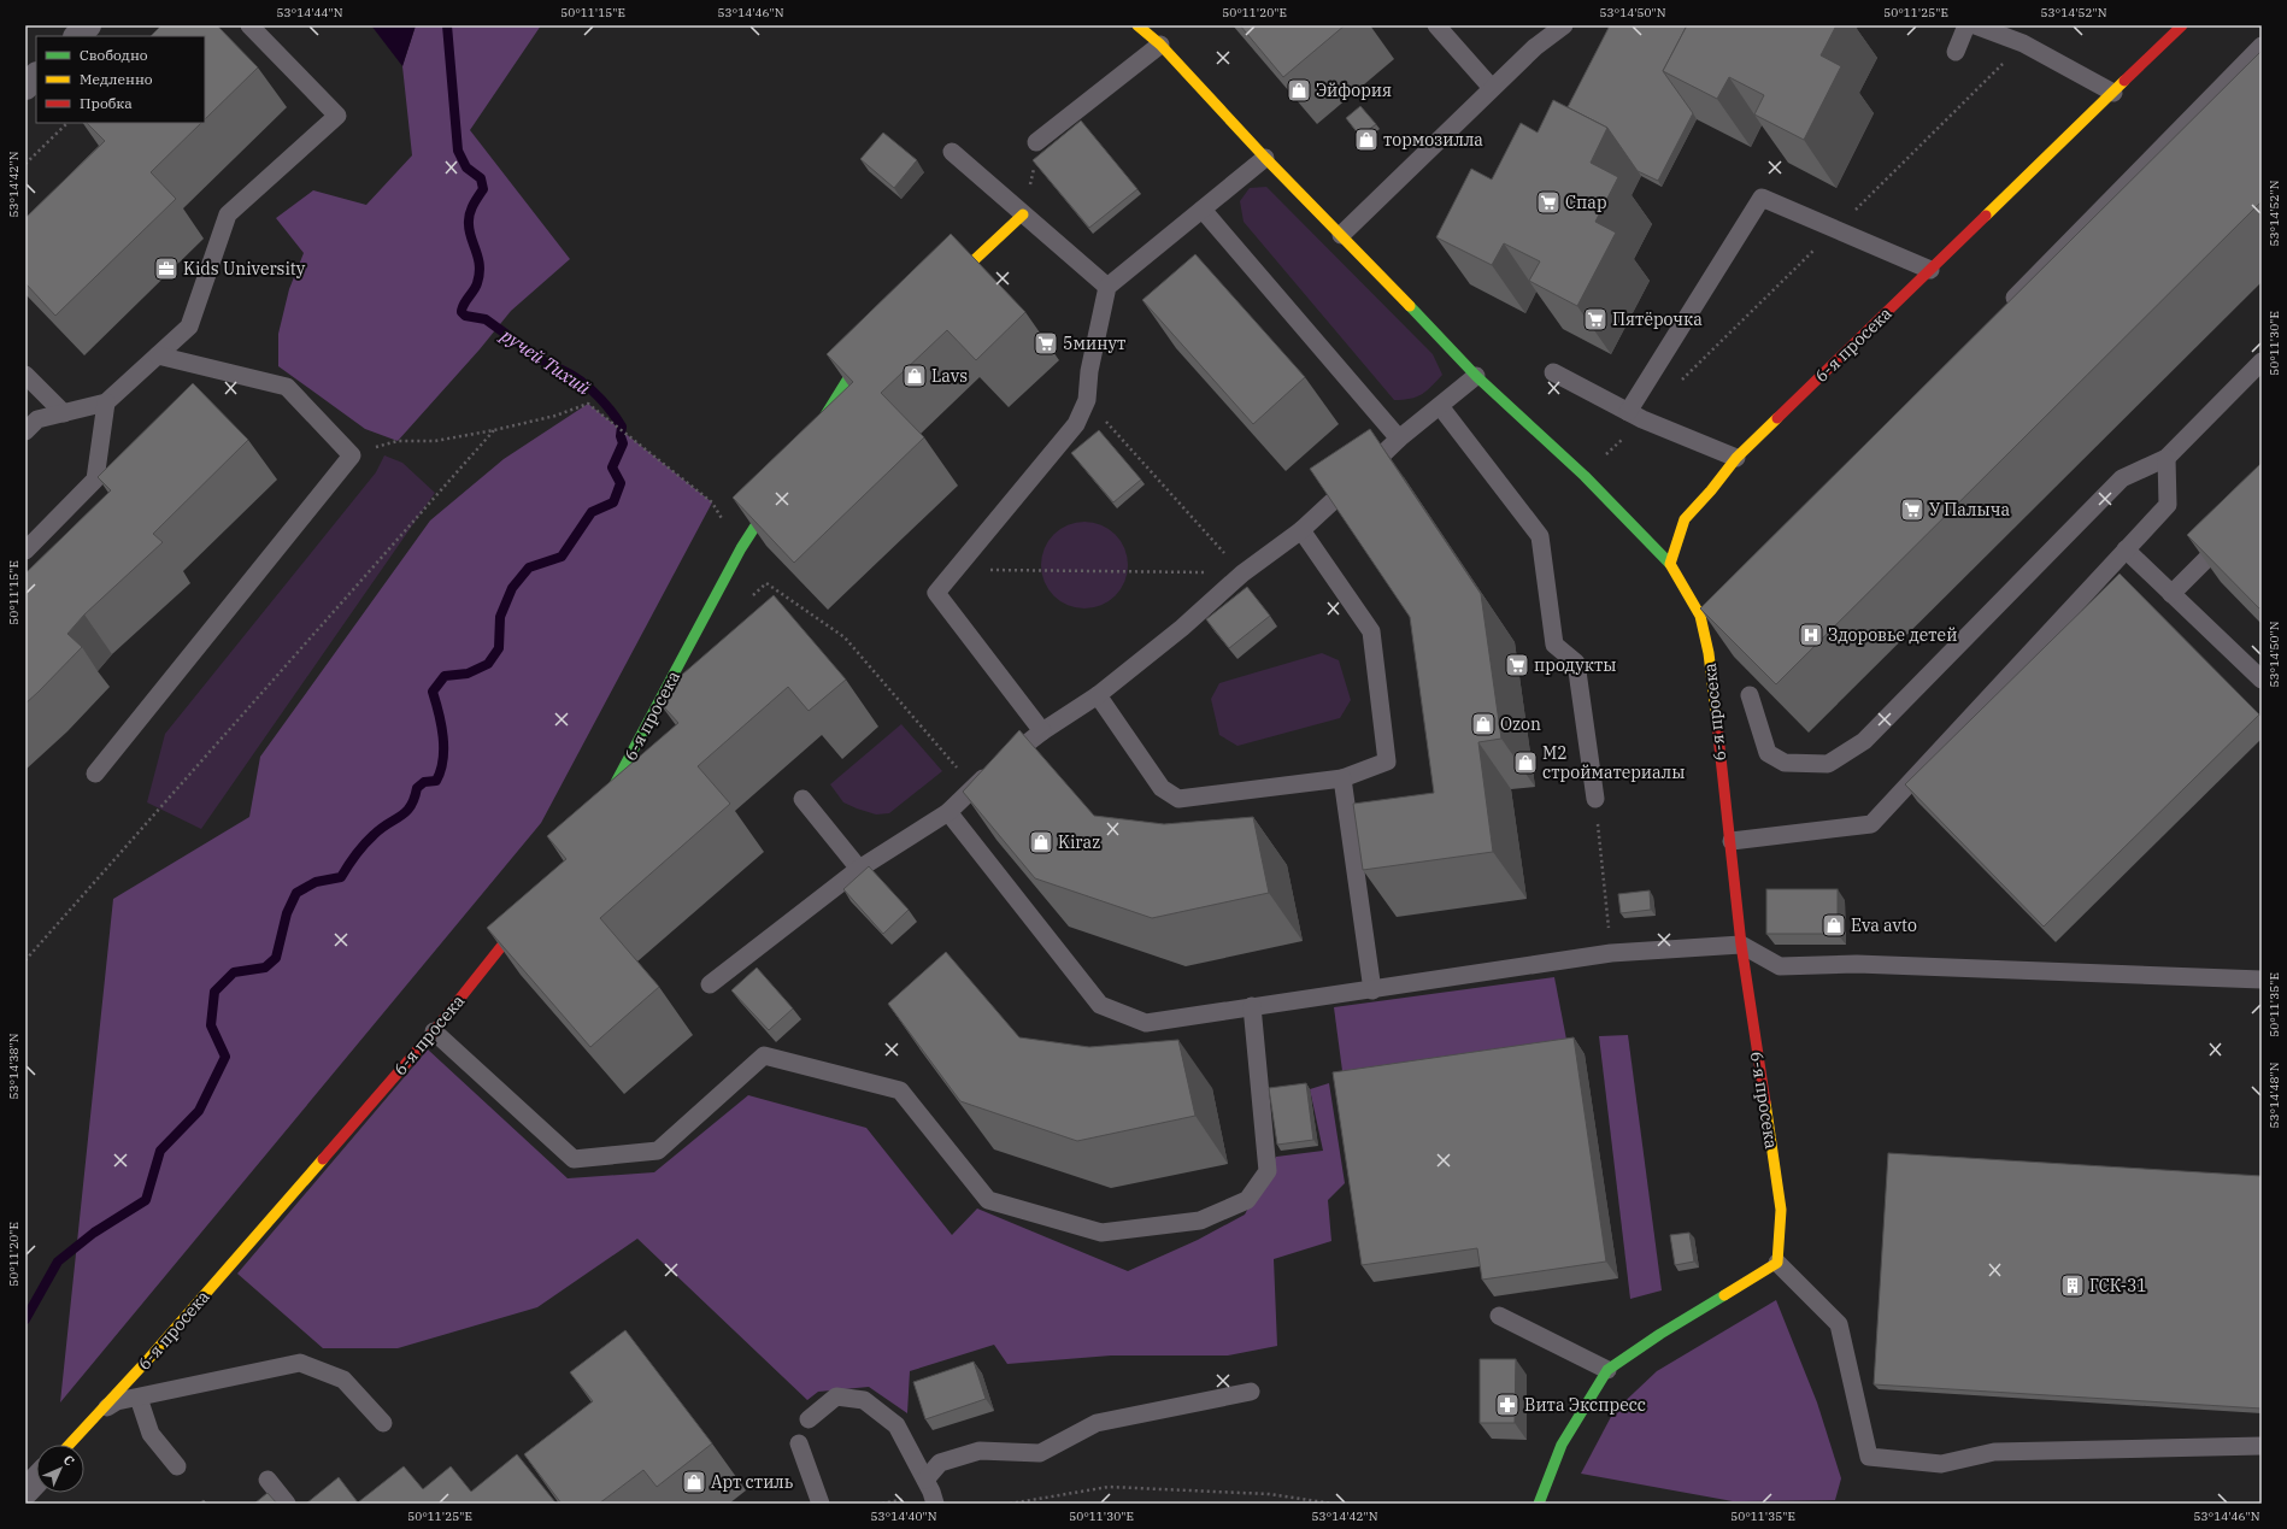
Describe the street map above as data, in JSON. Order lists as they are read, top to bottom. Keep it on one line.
{"streets":{"street":["6-я просека"]},"water":["ручей Тихий"],"places":{"shop":["Эйфория","тормозилла","Lavs","Ozon","М2 стройматериалы","Kiraz","Eva avto","Арт стиль"],"supermarket":["Спар","Пятёрочка","5минут","У Палыча","продукты"],"office":["Kids University"],"hospital":["Здоровье детей"],"building":["ГСК-31"],"pharmacy":["Вита Экспресс"]},"legend":["Свободно","Медленно","Пробка"],"north":"top right","coordinates":["53°14'44\"N","50°11'15\"E","53°14'46\"N","50°11'20\"E","53°14'50\"N","50°11'25\"E","53°14'52\"N","53°14'42\"N","50°11'30\"E","50°11'35\"E","53°14'38\"N","53°14'48\"N","53°14'40\"N"]}
